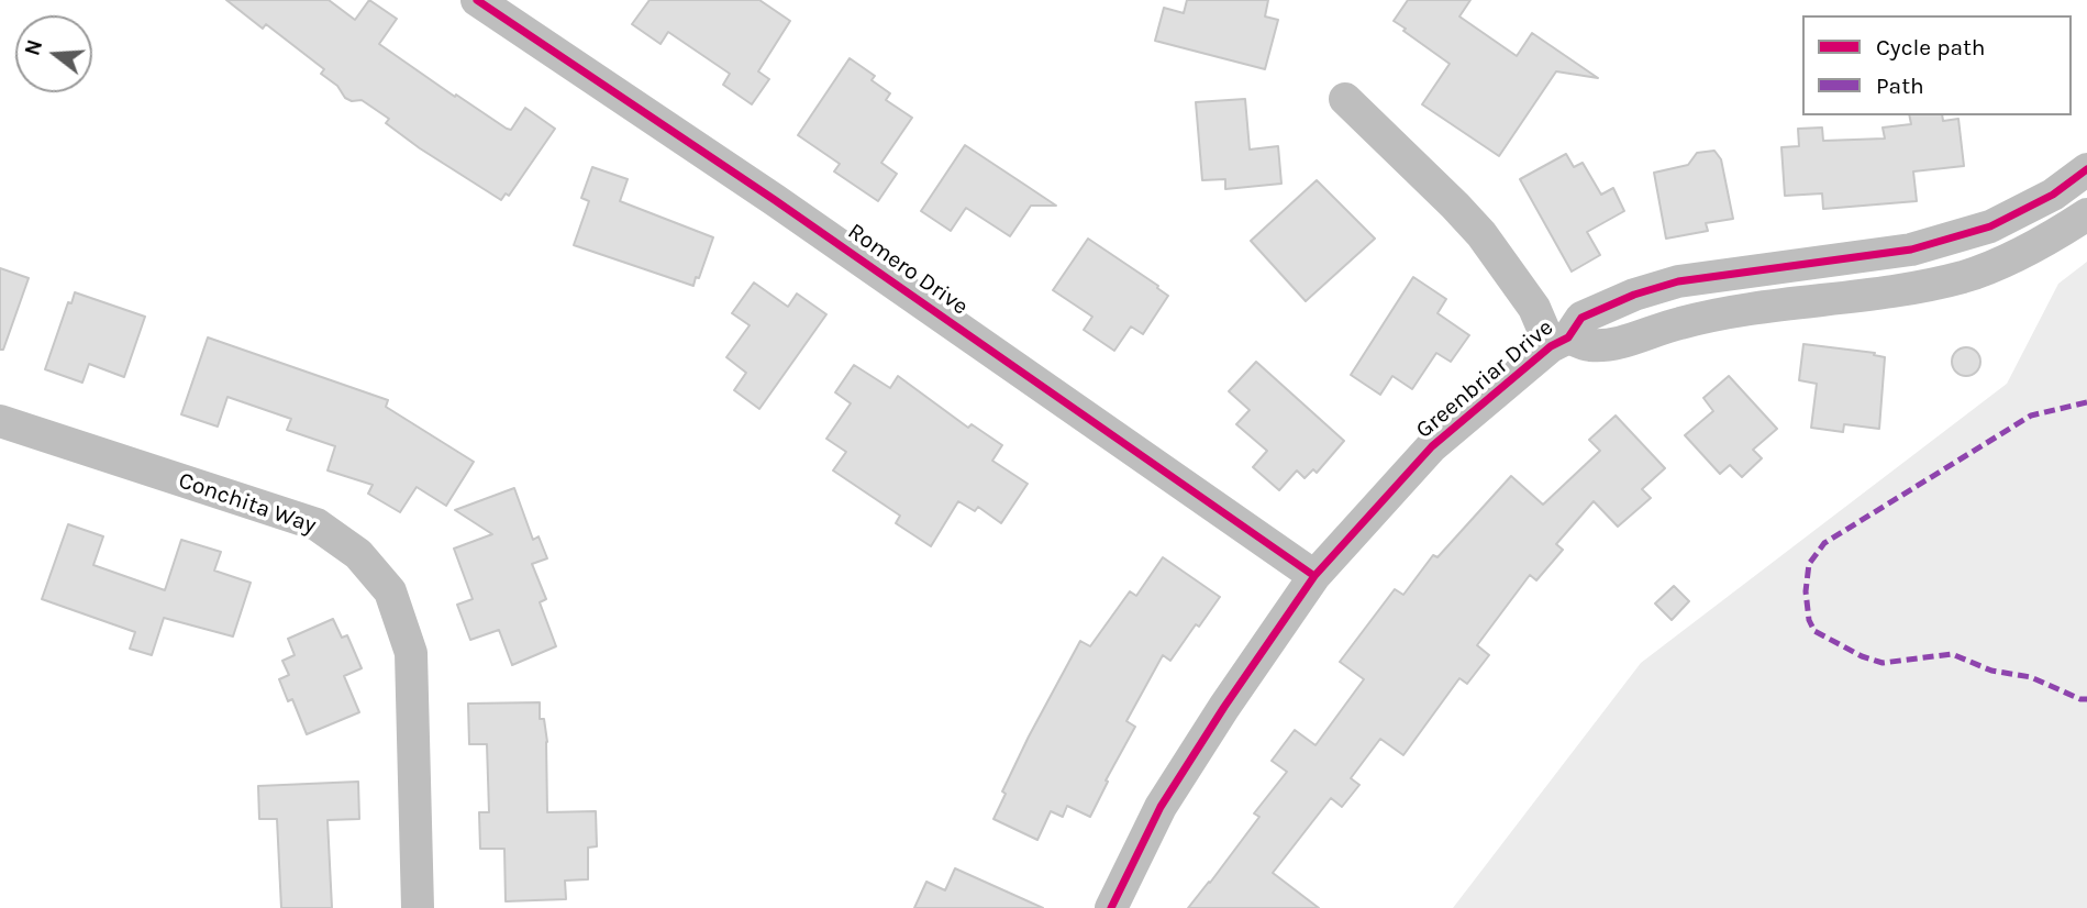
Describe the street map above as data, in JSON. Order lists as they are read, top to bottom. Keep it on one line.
{"streets":{"street":["Romero Drive","Greenbriar Drive","Conchita Way"]},"crossings":[["Romero Drive","Greenbriar Drive"]],"legend":["Cycle path","Path"],"north":"left"}
